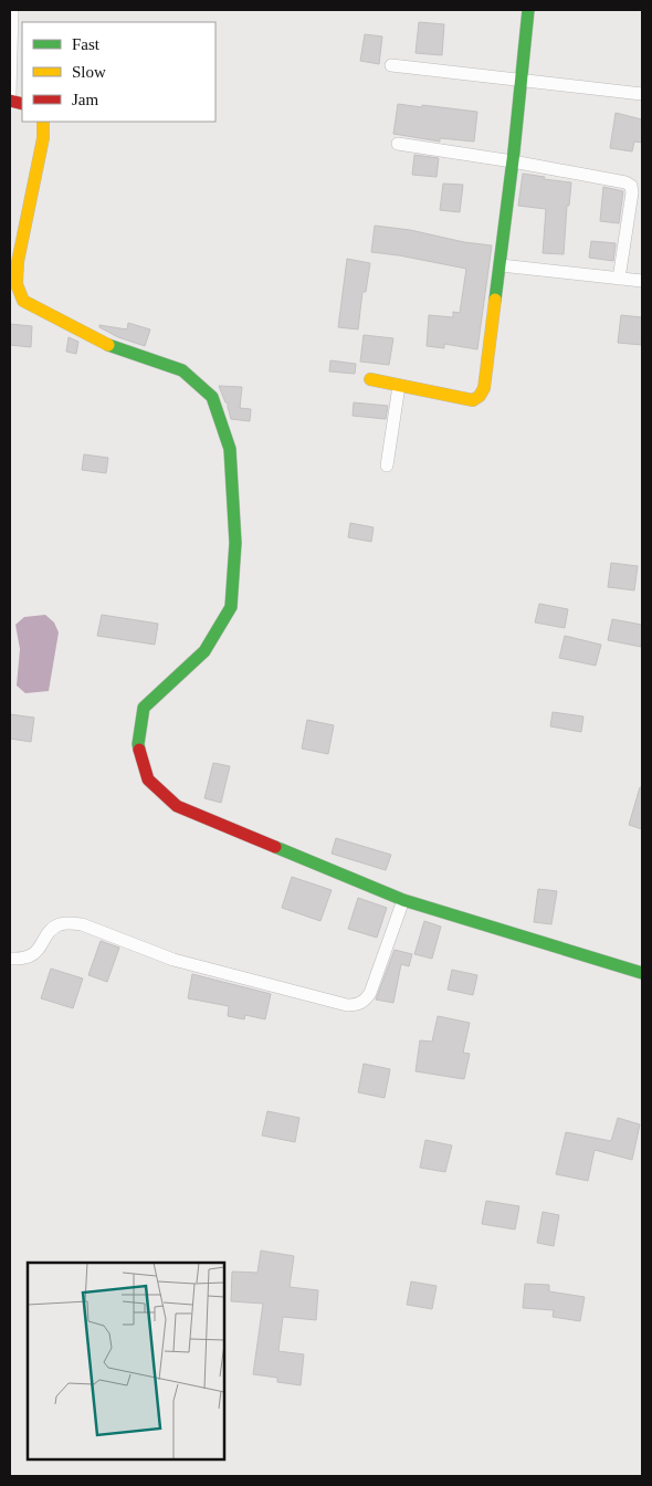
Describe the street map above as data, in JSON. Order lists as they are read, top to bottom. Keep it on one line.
{"legend":["Fast","Slow","Jam"]}
